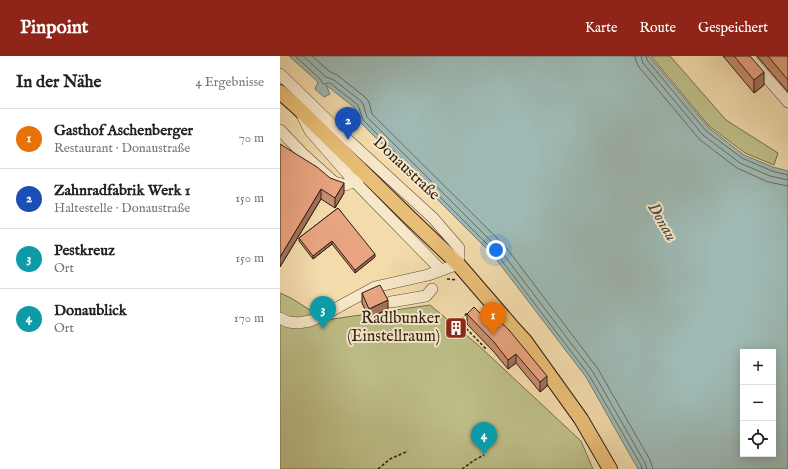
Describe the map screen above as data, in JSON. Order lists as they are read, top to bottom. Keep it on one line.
{"streets":{"main road":["Donaustraße"]},"water":["Donau"],"places":{"building":["Radlbunker (Einstellraum)"]},"page":{"header":"Pinpoint","nav":["Karte","Route","Gespeichert"],"heading":["In der Nähe","4 Ergebnisse"],"pins":["2","3","1","4"],"list":[{"mark":"1","name":"Gasthof Aschenberger","note":"Restaurant · Donaustraße","value":"70 m"},{"mark":"2","name":"Zahnradfabrik Werk 1","note":"Haltestelle · Donaustraße","value":"150 m"},{"mark":"3","name":"Pestkreuz","note":"Ort","value":"150 m"},{"mark":"4","name":"Donaublick","note":"Ort","value":"170 m"}],"map_buttons":["+","−"]}}
